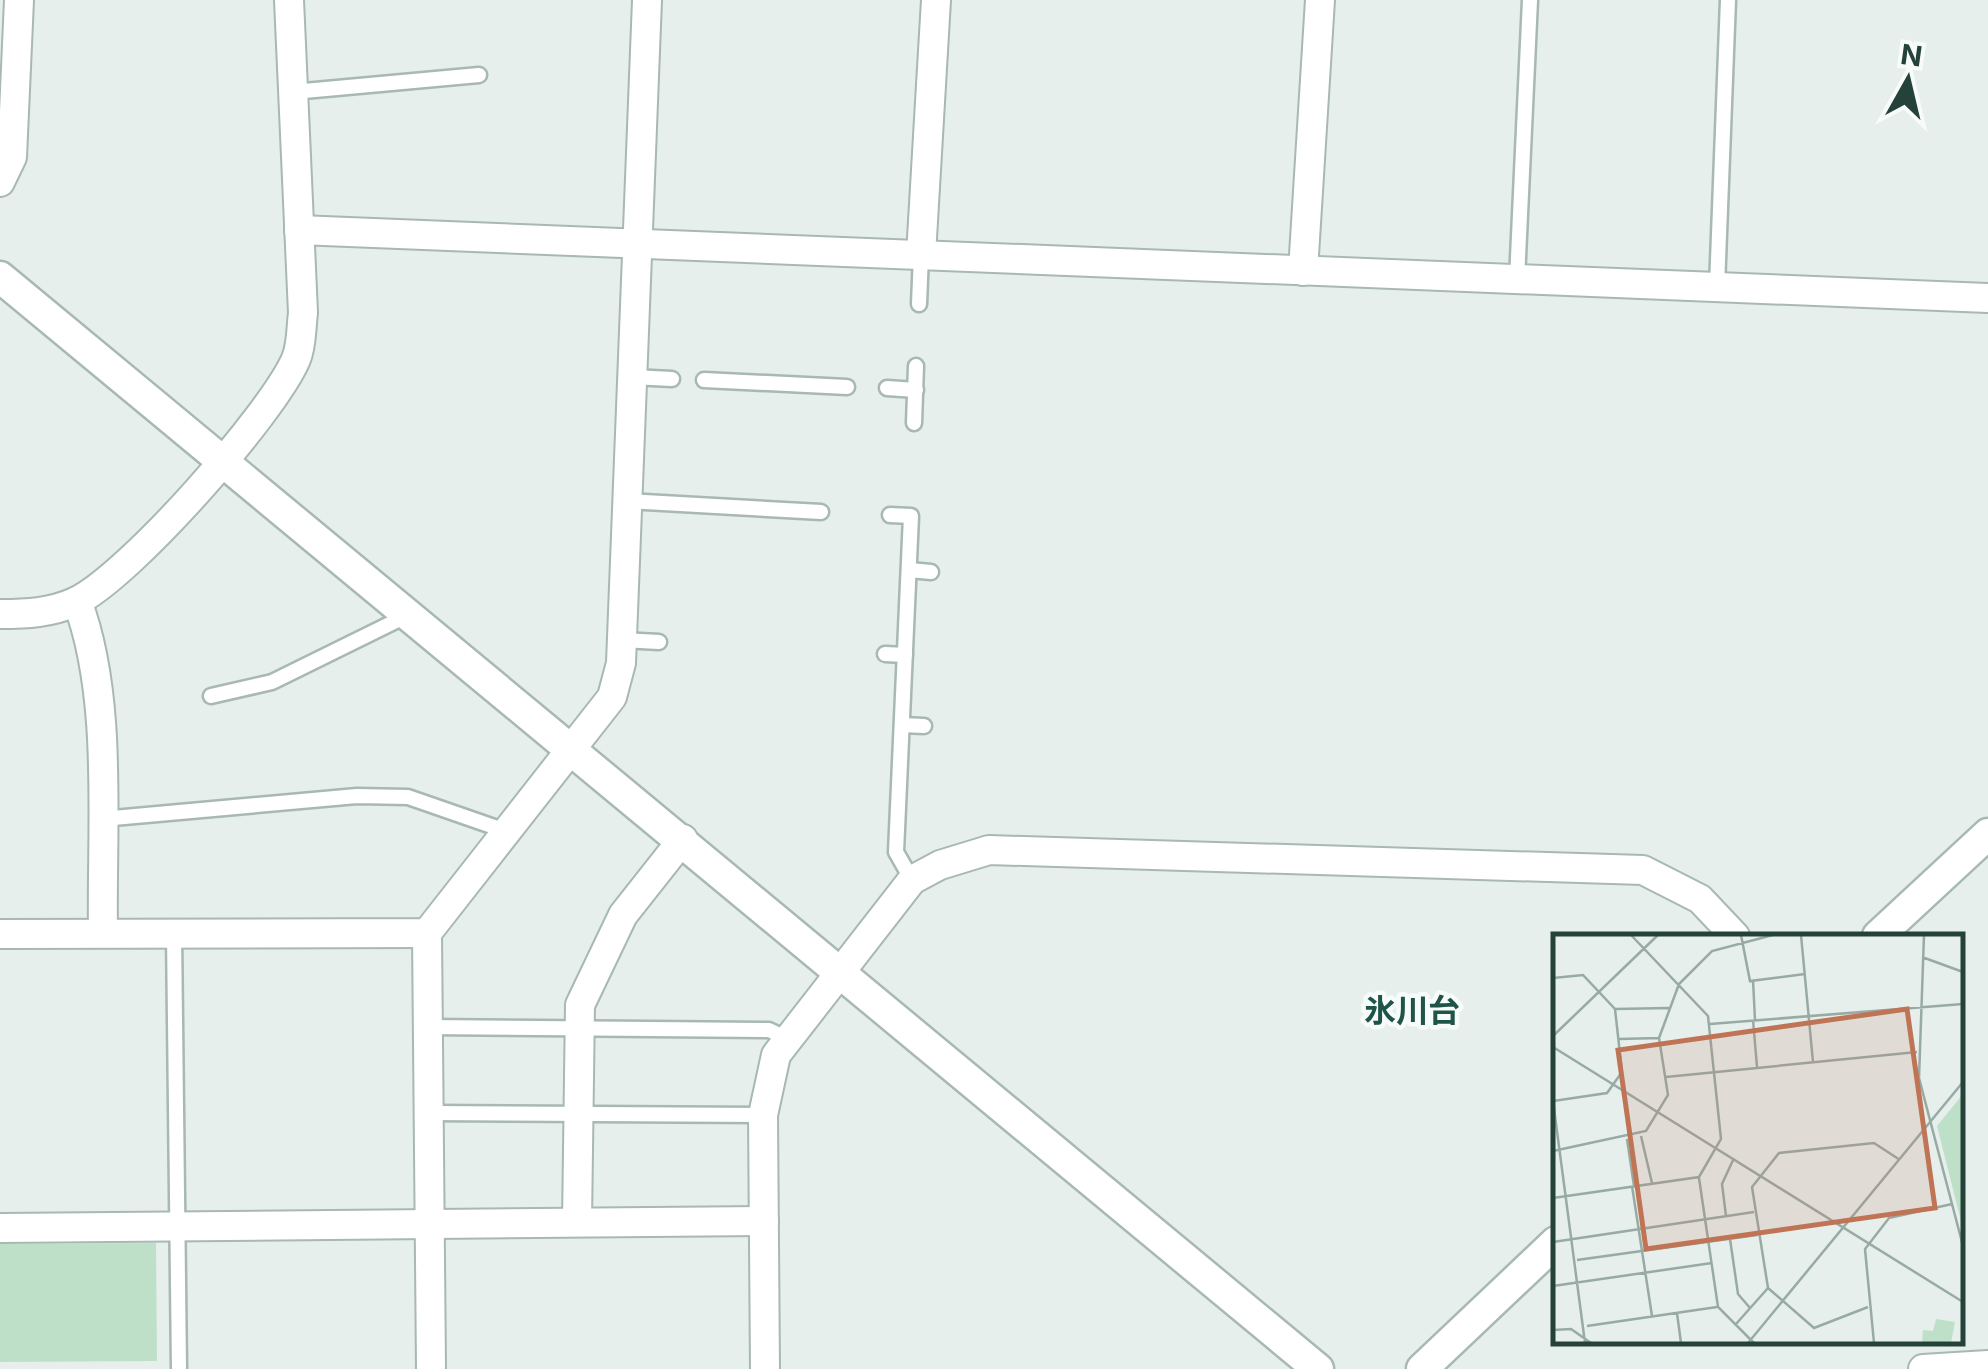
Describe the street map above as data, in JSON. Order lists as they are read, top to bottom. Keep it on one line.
{"districts":["氷川台"],"north":"top"}
